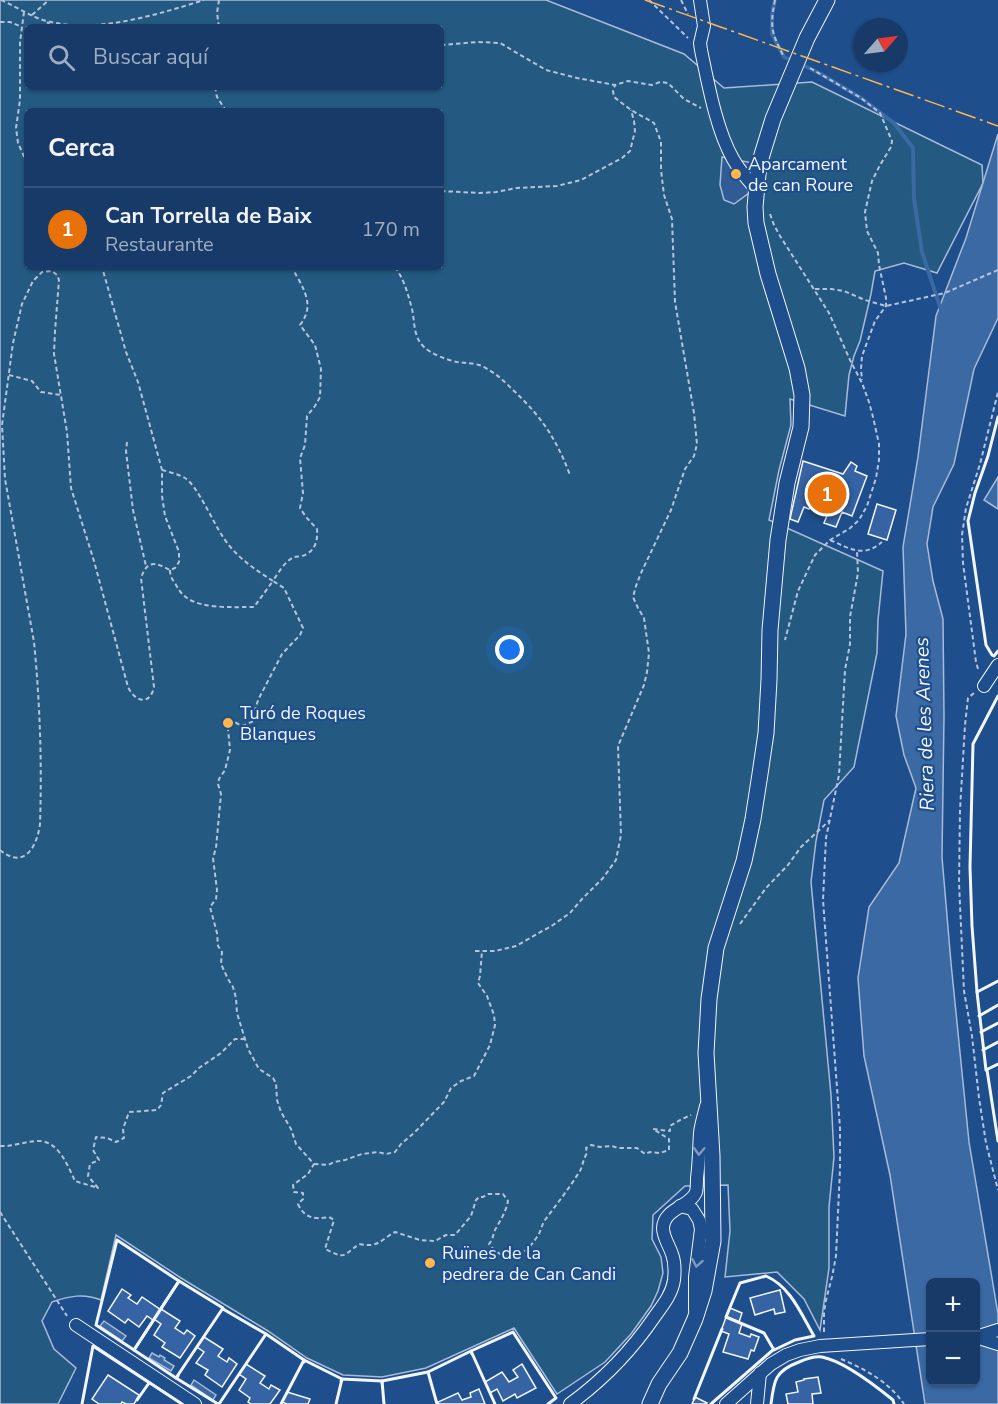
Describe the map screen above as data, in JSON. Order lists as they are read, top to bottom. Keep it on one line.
{"water":["Riera de les Arenes"],"places":["Aparcament de can Roure","Turó de Roques Blanques","Ruïnes de la pedrera de Can Candi"],"north":"top right","page":{"search":"Buscar aquí","heading":"Cerca","list":[{"mark":"1","name":"Can Torrella de Baix","note":"Restaurante","value":"170 m"}],"pins":"1","map_buttons":["+","−"]}}
